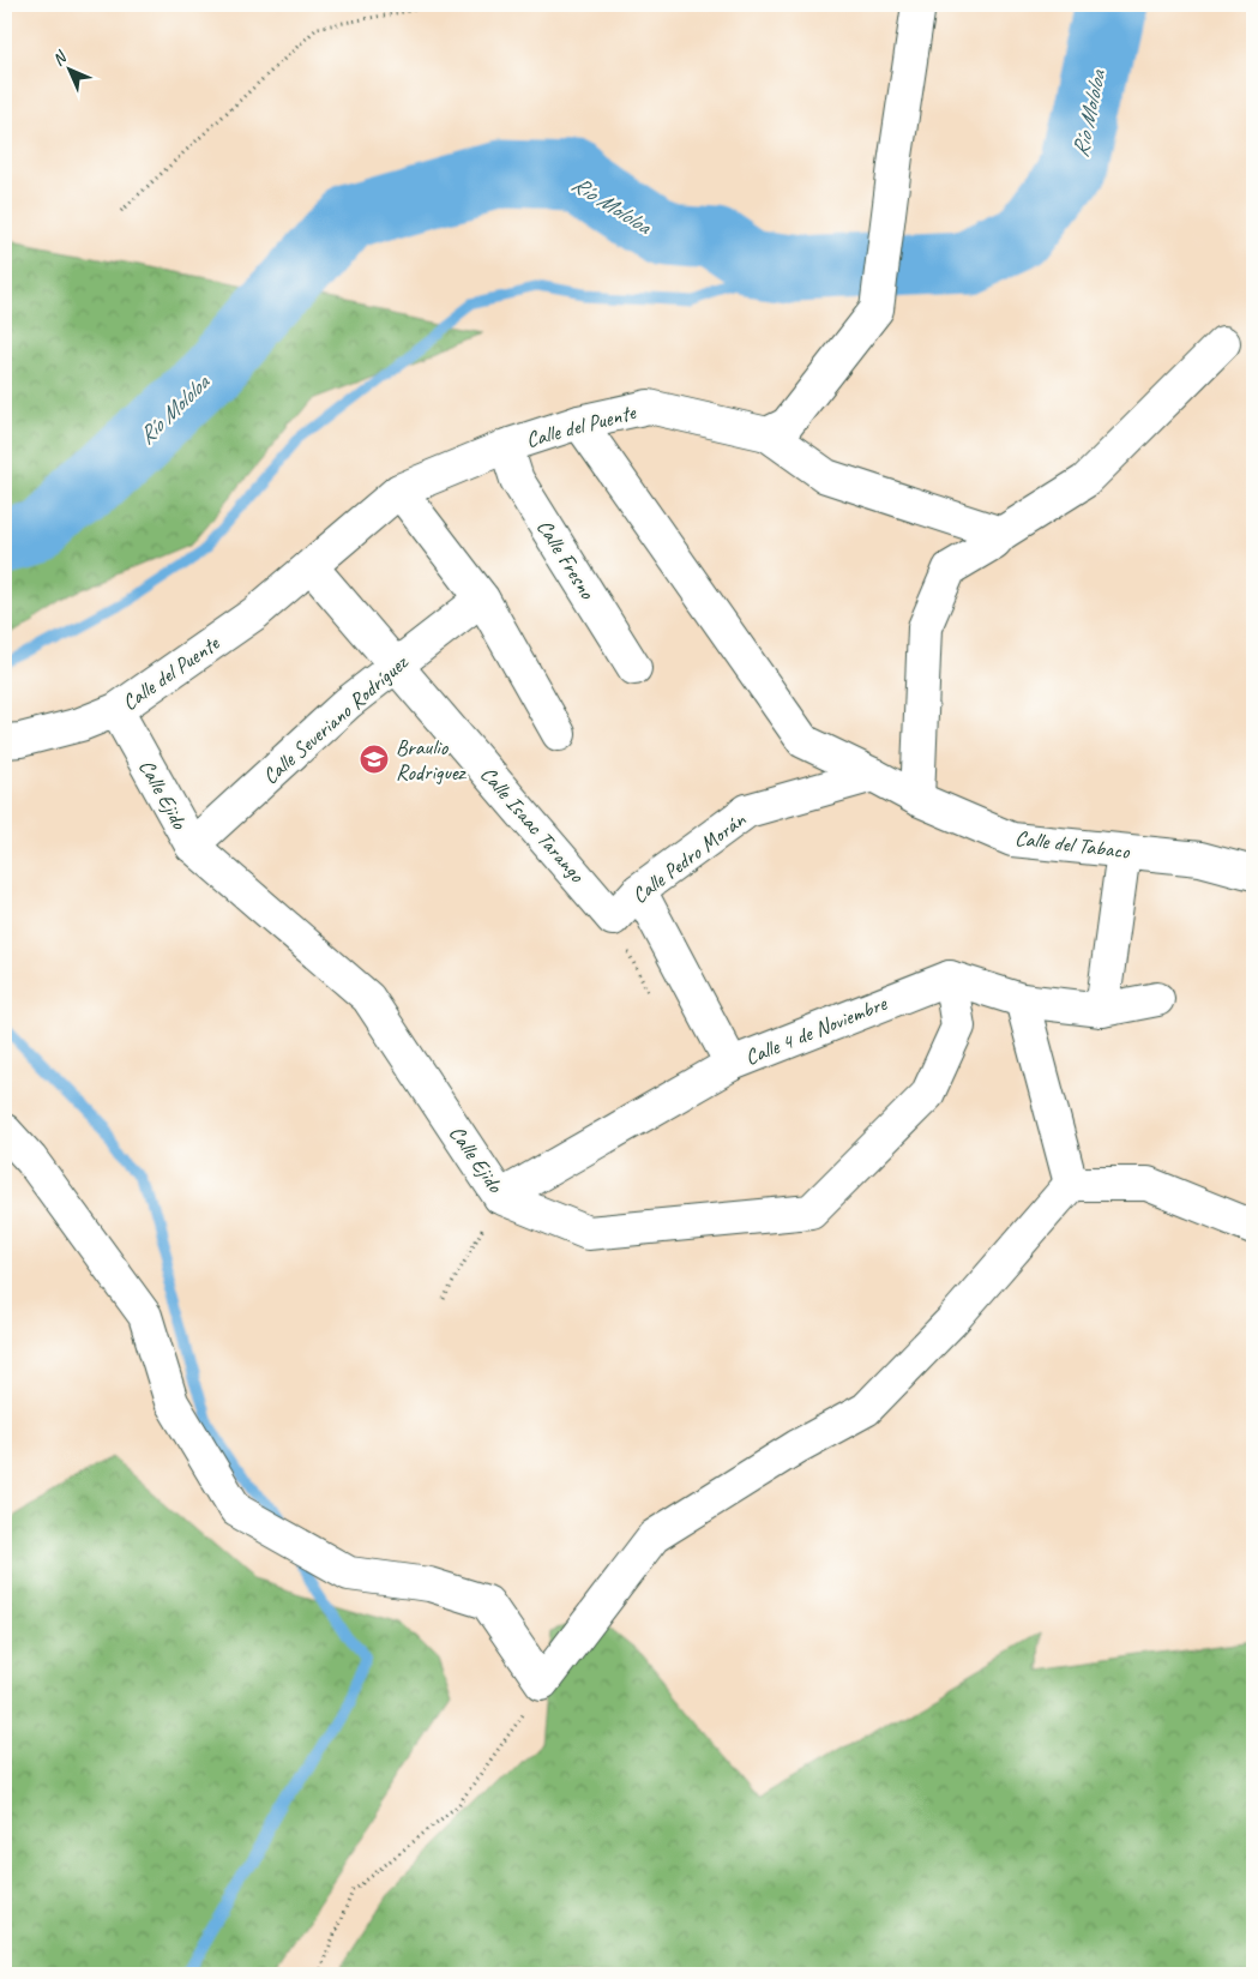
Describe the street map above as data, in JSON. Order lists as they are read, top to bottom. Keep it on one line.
{"streets":{"street":["Calle del Puente","Calle Fresno","Calle Severiano Rodríguez","Calle Ejido","Calle Isaac Tarango","Calle del Tabaco","Calle Pedro Morán","Calle 4 de Noviembre"]},"crossings":[["Calle del Puente","Calle Fresno"],["Calle del Puente","Calle Ejido"],["Calle del Puente","Calle Isaac Tarango"],["Calle del Puente","Calle del Tabaco"],["Calle Severiano Rodríguez","Calle Ejido"],["Calle Severiano Rodríguez","Calle Isaac Tarango"],["Calle Ejido","Calle 4 de Noviembre"],["Calle Isaac Tarango","Calle Pedro Morán"],["Calle del Tabaco","Calle Pedro Morán"]],"water":["Río Mololoa"],"places":{"school or university":["Braulio Rodriguez"]},"north":"top left"}
